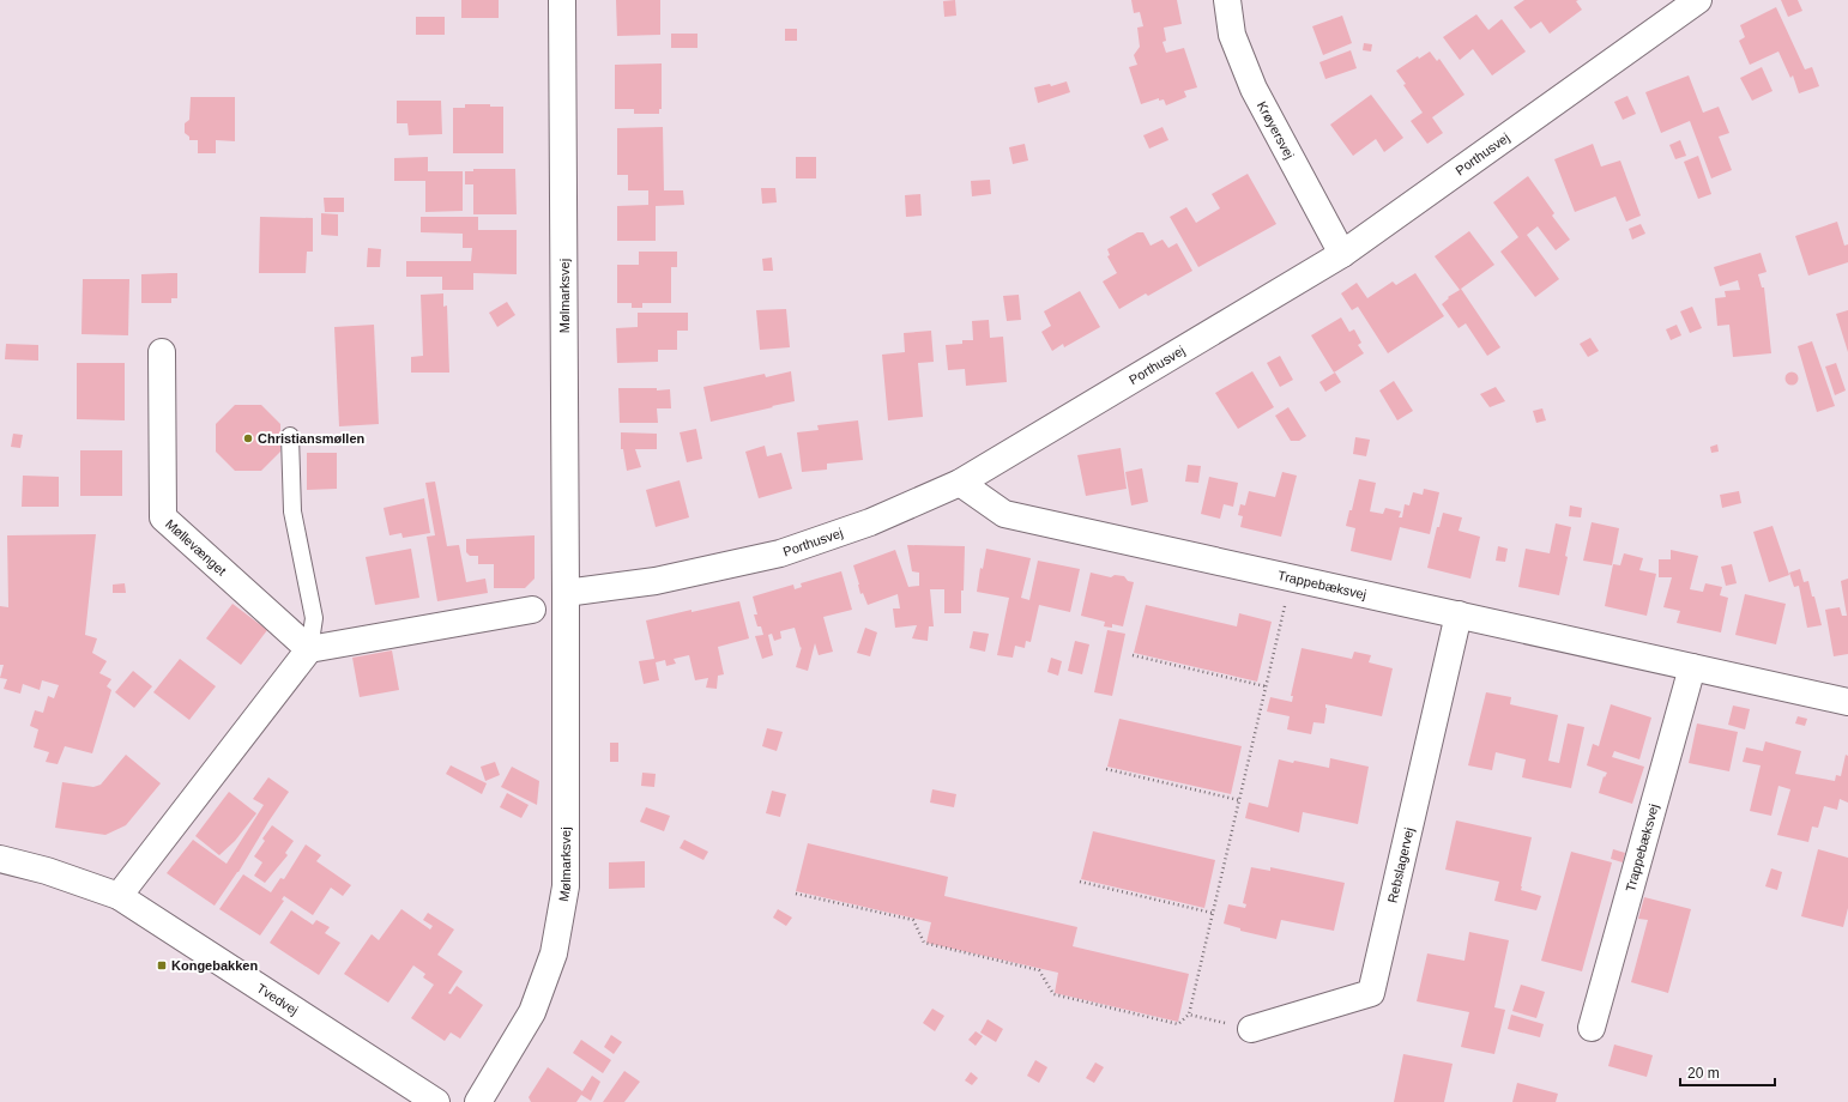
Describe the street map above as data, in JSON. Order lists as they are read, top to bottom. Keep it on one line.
{"streets":{"street":["Krøyersvej","Porthusvej","Mølmarksvej","Møllevænget","Trappebæksvej","Rebslagervej","Tvedvej"]},"crossings":[["Krøyersvej","Porthusvej"],["Porthusvej","Mølmarksvej"],["Porthusvej","Trappebæksvej"],["Trappebæksvej","Rebslagervej"]],"places":{"other":["Christiansmøllen"],"transit":["Kongebakken"]},"scale_bar":"20 m"}
